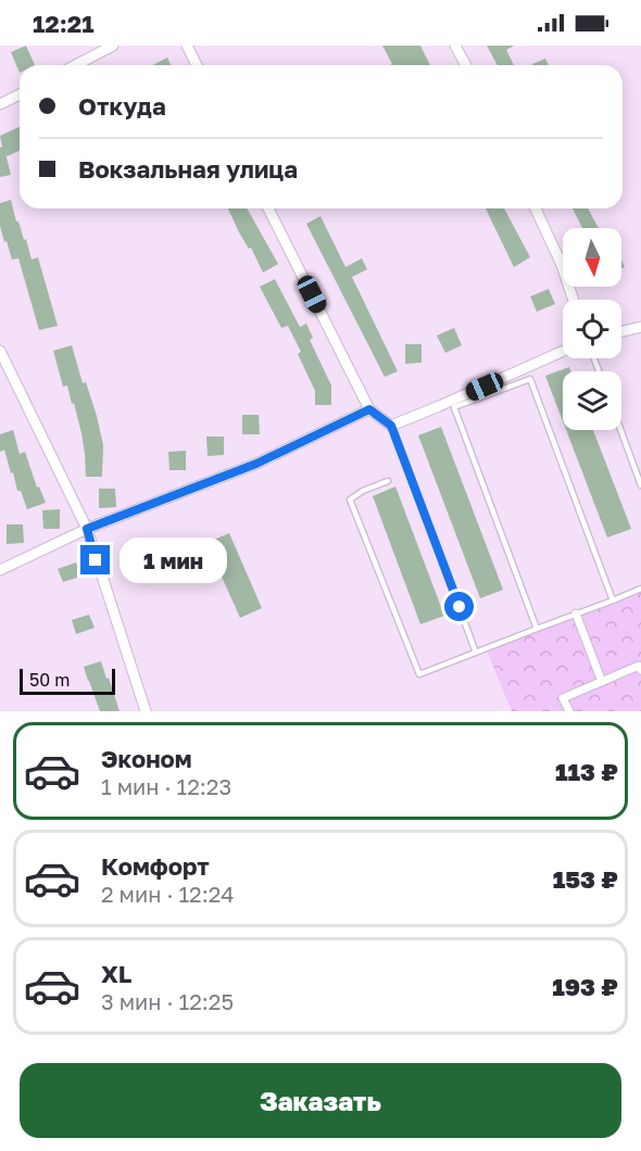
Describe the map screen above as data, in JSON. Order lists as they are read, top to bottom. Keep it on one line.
{"scale_bar":"50 m","north":"bottom","page":{"status":"12:21","banner":["Откуда","Вокзальная улица"],"bubble":"1 мин","scale":"50 m","list":[{"name":"Эконом","note":"1 мин · 12:23","value":"113 ₽"},{"name":"Комфорт","note":"2 мин · 12:24","value":"153 ₽"},{"name":"XL","note":"3 мин · 12:25","value":"193 ₽"}],"buttons":"Заказать"}}
